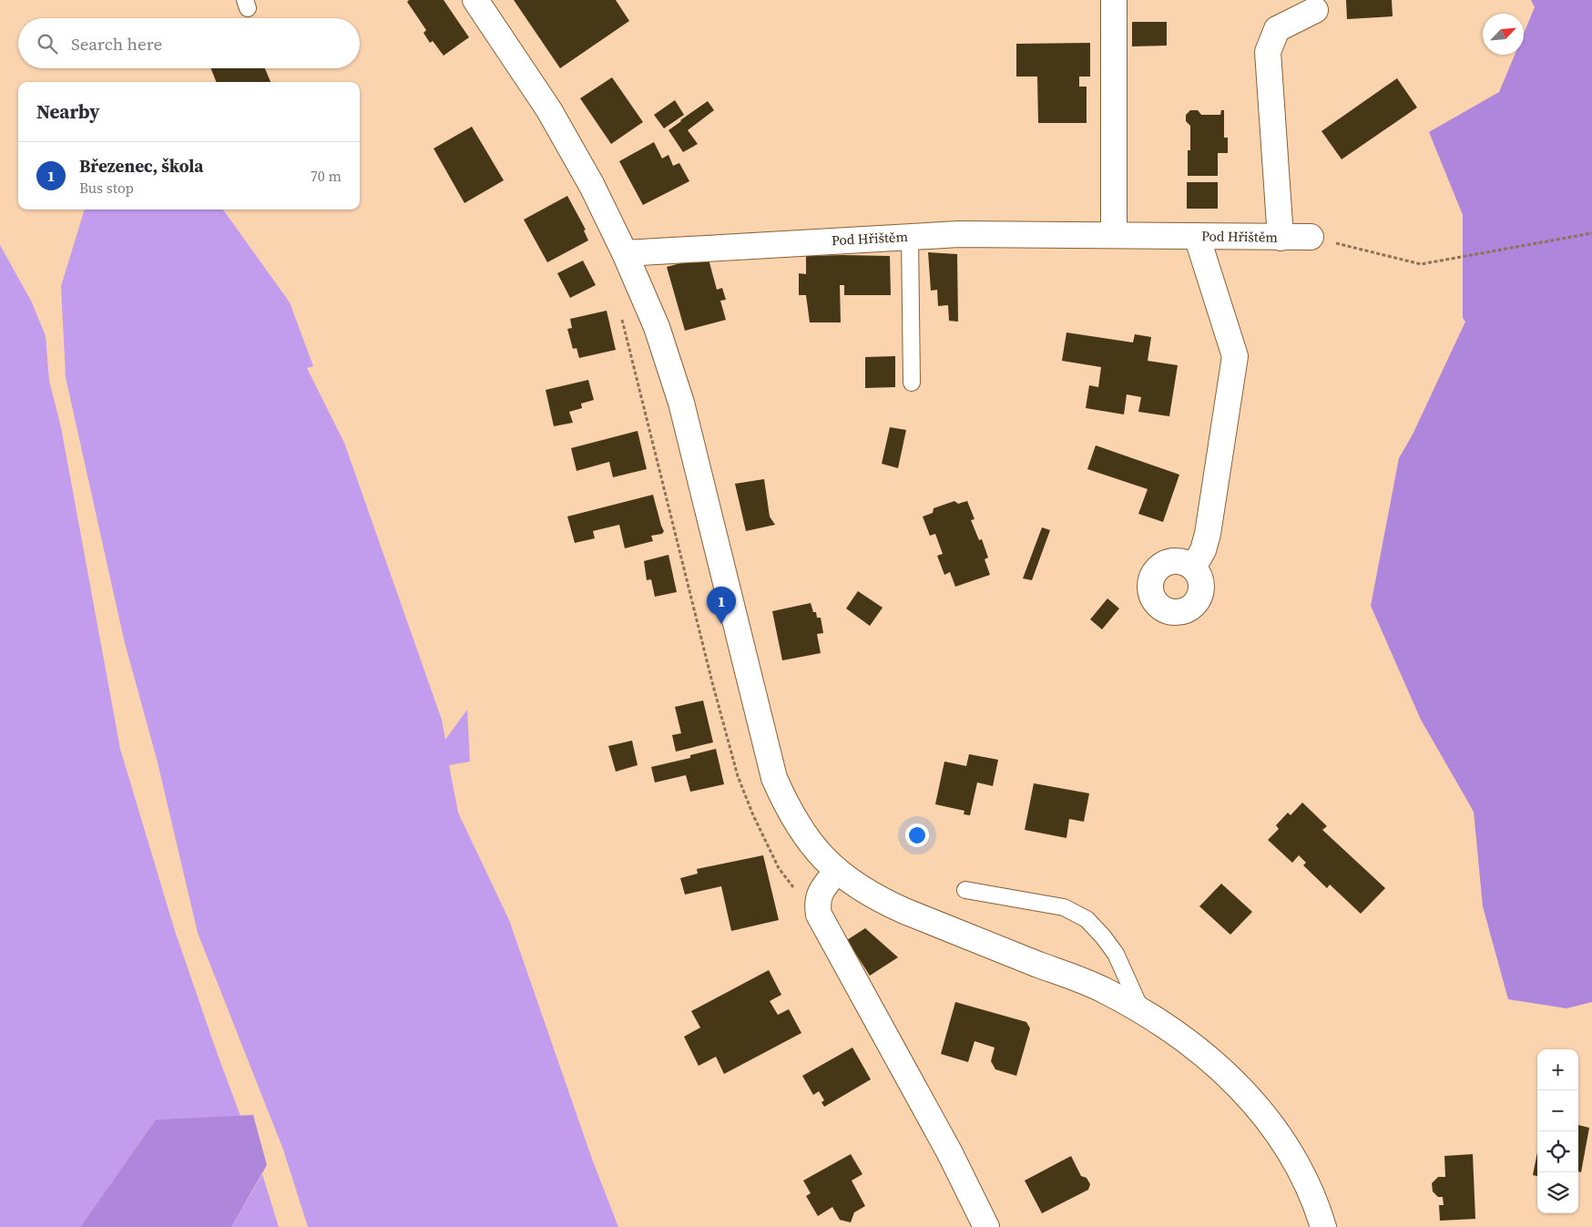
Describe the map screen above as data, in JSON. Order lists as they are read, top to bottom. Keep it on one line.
{"streets":{"street":["Pod Hřištěm"]},"north":"top right","page":{"search":"Search here","heading":"Nearby","list":[{"mark":"1","name":"Březenec, škola","note":"Bus stop","value":"70 m"}],"pins":"1","map_buttons":["+","−"]}}
